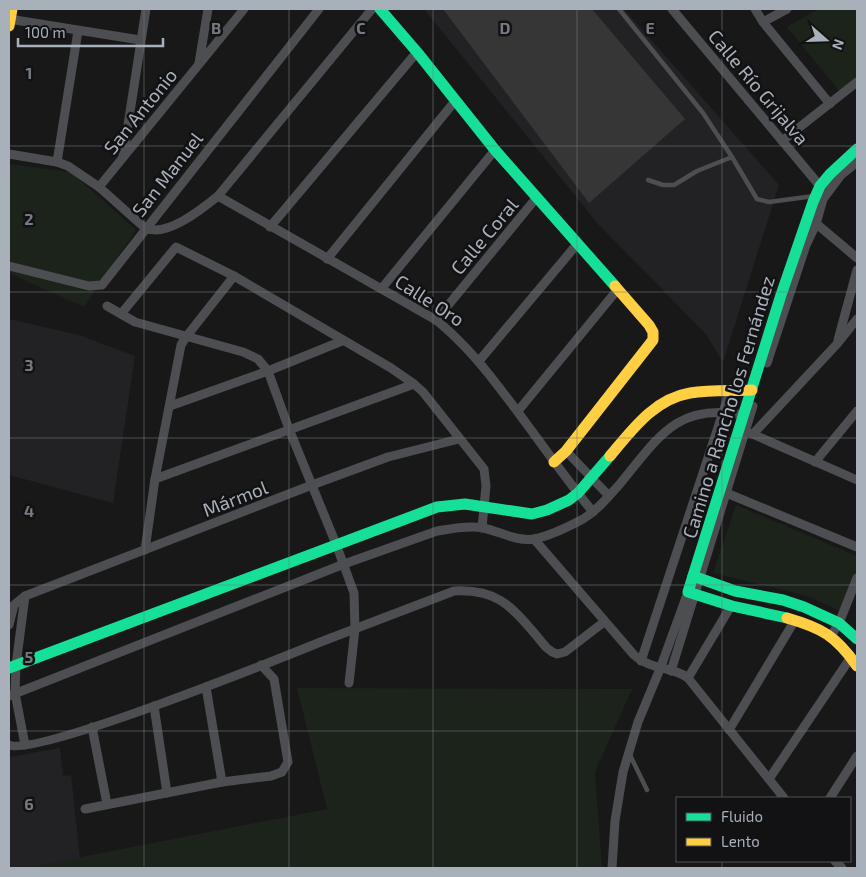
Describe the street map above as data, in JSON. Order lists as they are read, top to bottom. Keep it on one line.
{"streets":{"street":["Calle Río Grijalva","San Antonio","San Manuel","Calle Coral","Calle Oro","Camino a Rancho los Fernández","Mármol"]},"crossings":[["Calle Río Grijalva","Camino a Rancho los Fernández"],["Calle Coral","Calle Oro"]],"legend":["Fluido","Lento"],"scale_bar":"100 m","north":"right","grid":{"columns":["B","C","D","E"],"rows":["1","2","3","4","5","6"]}}
